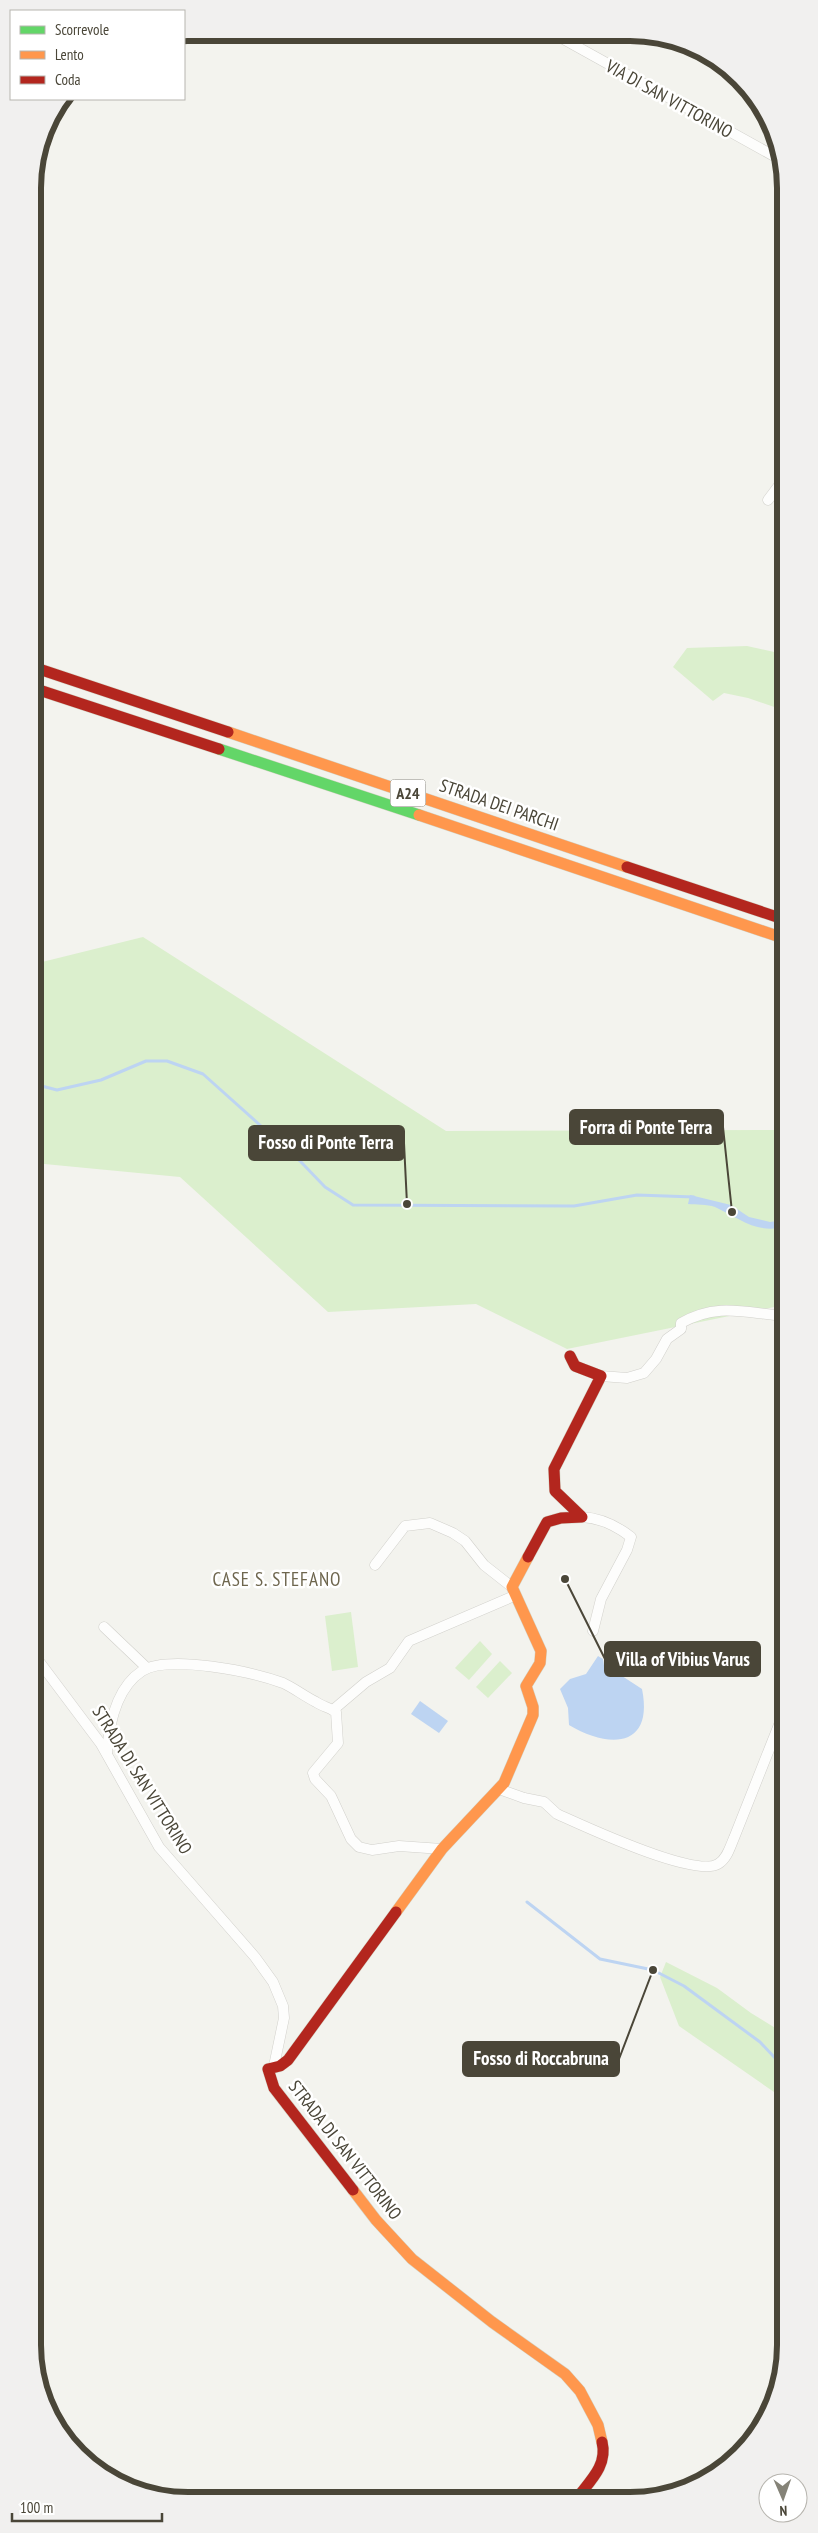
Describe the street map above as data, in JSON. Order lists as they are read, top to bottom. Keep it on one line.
{"streets":{"main road":["A24","STRADA DEI PARCHI","STRADA DI SAN VITTORINO"],"street":["VIA DI SAN VITTORINO"]},"districts":["CASE S. STEFANO"],"places":["Fosso di Ponte Terra","Forra di Ponte Terra","Villa of Vibius Varus","Fosso di Roccabruna"],"legend":["Scorrevole","Lento","Coda"],"scale_bar":"100 m","north":"bottom"}
